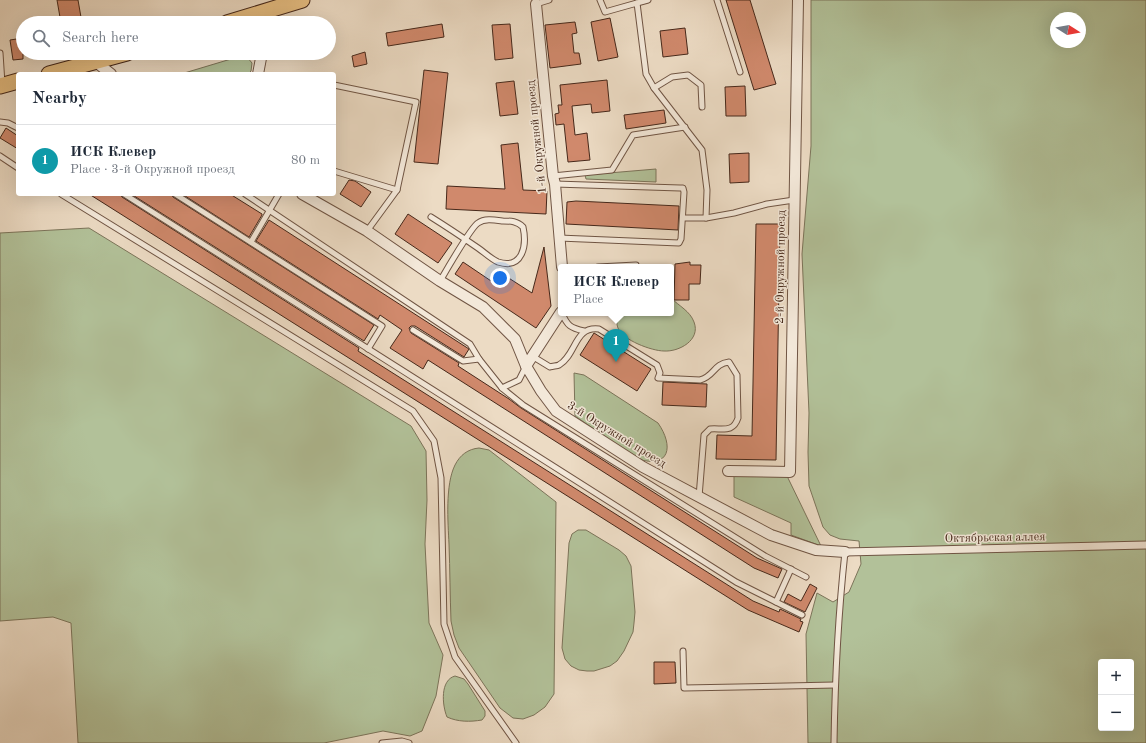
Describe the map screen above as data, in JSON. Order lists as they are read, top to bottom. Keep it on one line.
{"streets":{"street":["1-й Окружной проезд","2-й Окружной проезд","3-й Окружной проезд","Октябрьская аллея"]},"crossings":[["3-й Окружной проезд","Октябрьская аллея"]],"north":"right","page":{"search":"Search here","heading":"Nearby","list":[{"mark":"1","name":"ИСК Клевер","note":"Place · 3-й Окружной проезд","value":"80 m"}],"popup":["ИСК Клевер","Place"],"pins":"1","map_buttons":["+","−"]}}
